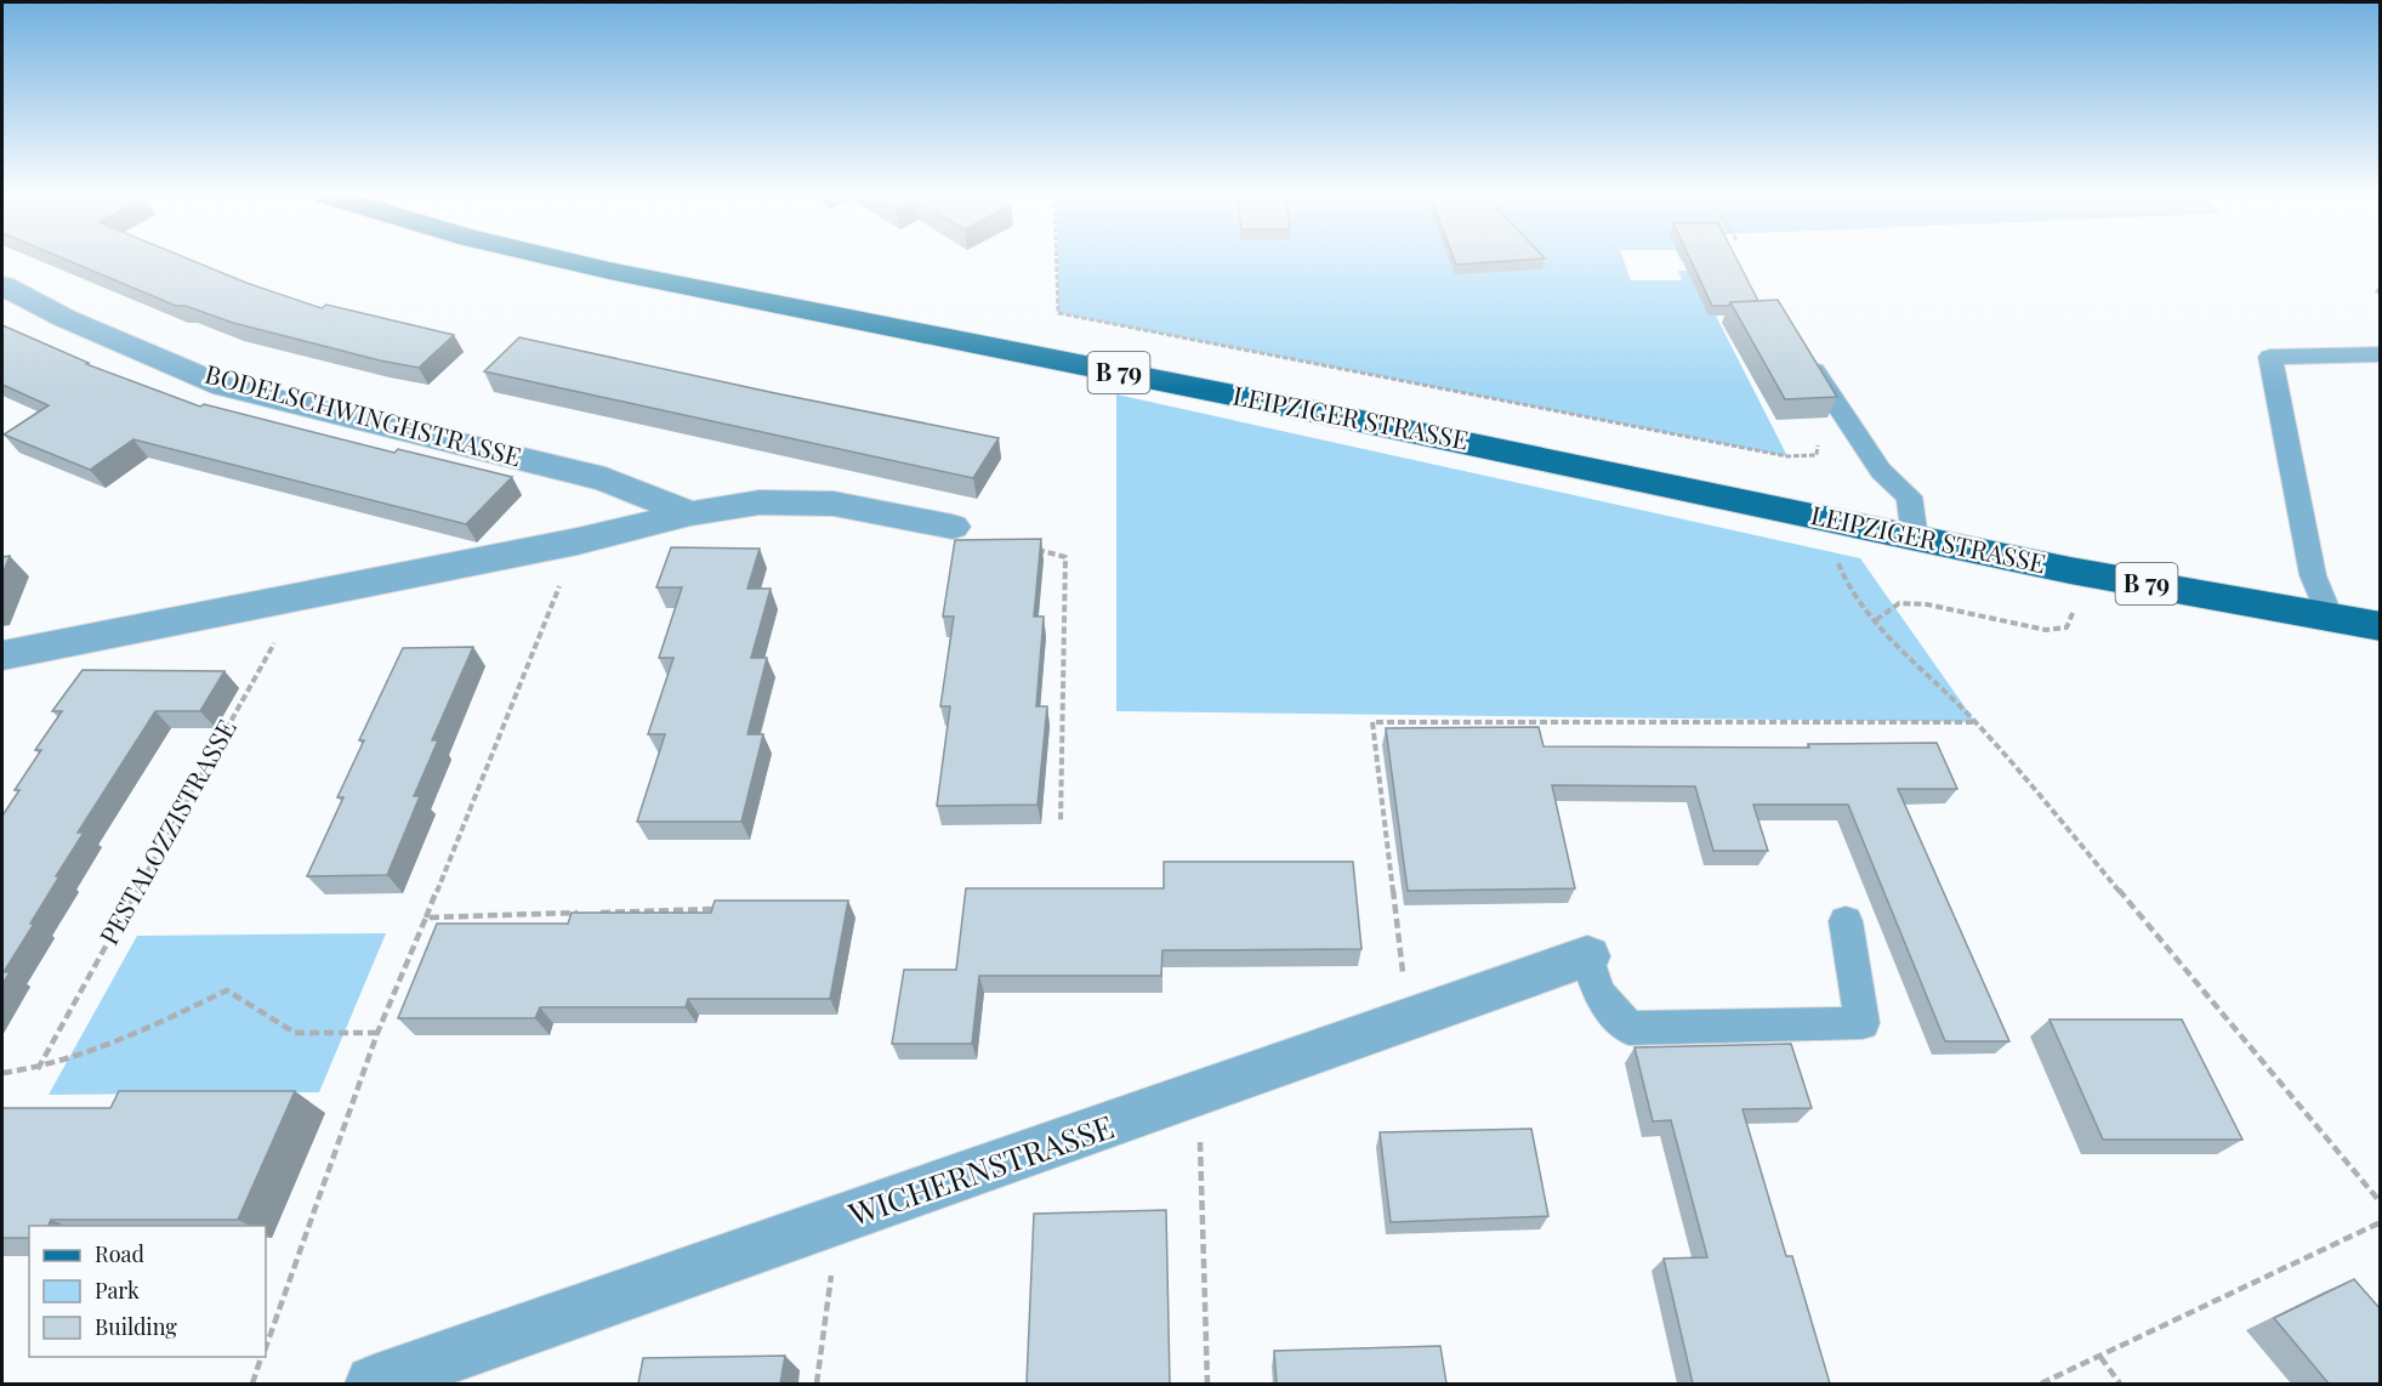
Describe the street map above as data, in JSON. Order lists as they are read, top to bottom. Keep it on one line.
{"streets":{"main road":["B 79","LEIPZIGER STRASSE"],"street":["BODELSCHWINGHSTRASSE","WICHERNSTRASSE"],"path":["PESTALOZZISTRASSE"]},"legend":["Road","Park","Building"]}
